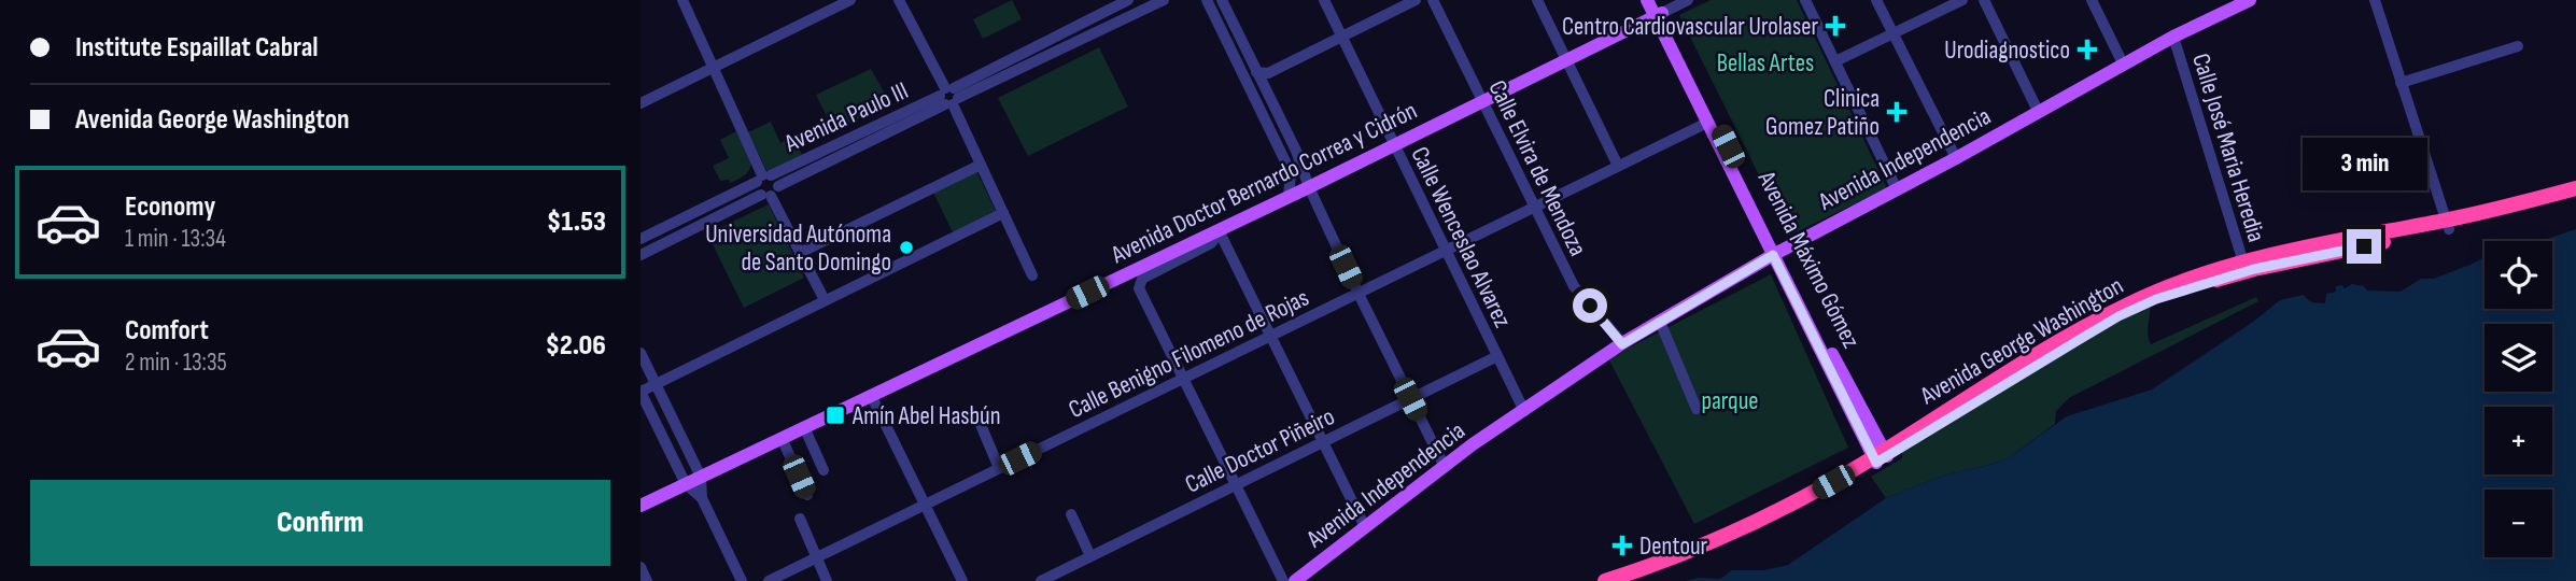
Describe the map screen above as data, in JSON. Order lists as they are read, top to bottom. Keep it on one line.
{"streets":{"highway":["Avenida George Washington"],"main road":["Avenida Independencia","Avenida Doctor Bernardo Correa y Cidrón","Avenida Máximo Gómez"],"street":["Avenida Paulo III","Calle José Maria Heredia","Calle Elvira de Mendoza","Calle Wenceslao Alvarez","Calle Benigno Filomeno de Rojas","Calle Doctor Piñeiro"]},"crossings":[["Calle José Maria Heredia","Avenida Independencia"],["Calle José Maria Heredia","Avenida George Washington"],["Avenida Independencia","Calle Elvira de Mendoza"],["Avenida Independencia","Calle Wenceslao Alvarez"],["Avenida Independencia","Avenida Máximo Gómez"],["Calle Elvira de Mendoza","Avenida Doctor Bernardo Correa y Cidrón"],["Calle Elvira de Mendoza","Calle Benigno Filomeno de Rojas"],["Avenida Doctor Bernardo Correa y Cidrón","Calle Wenceslao Alvarez"],["Avenida Doctor Bernardo Correa y Cidrón","Avenida Máximo Gómez"],["Calle Wenceslao Alvarez","Calle Benigno Filomeno de Rojas"],["Calle Wenceslao Alvarez","Calle Doctor Piñeiro"],["Avenida Máximo Gómez","Avenida George Washington"],["Avenida Máximo Gómez","Calle Benigno Filomeno de Rojas"]],"parks":["Bellas Artes","parque"],"places":{"health":["Centro Cardiovascular Urolaser","Urodiagnostico","Clinica Gomez Patiño","Dentour"],"other":["Universidad Autónoma de Santo Domingo"],"transit":["Amín Abel Hasbún"]},"page":{"banner":["Institute Espaillat Cabral","Avenida George Washington"],"bubble":"3 min","list":[{"name":"Economy","note":"1 min · 13:34","value":"$1.53"},{"name":"Comfort","note":"2 min · 13:35","value":"$2.06"}],"map_buttons":["+","−"],"buttons":"Confirm"}}
